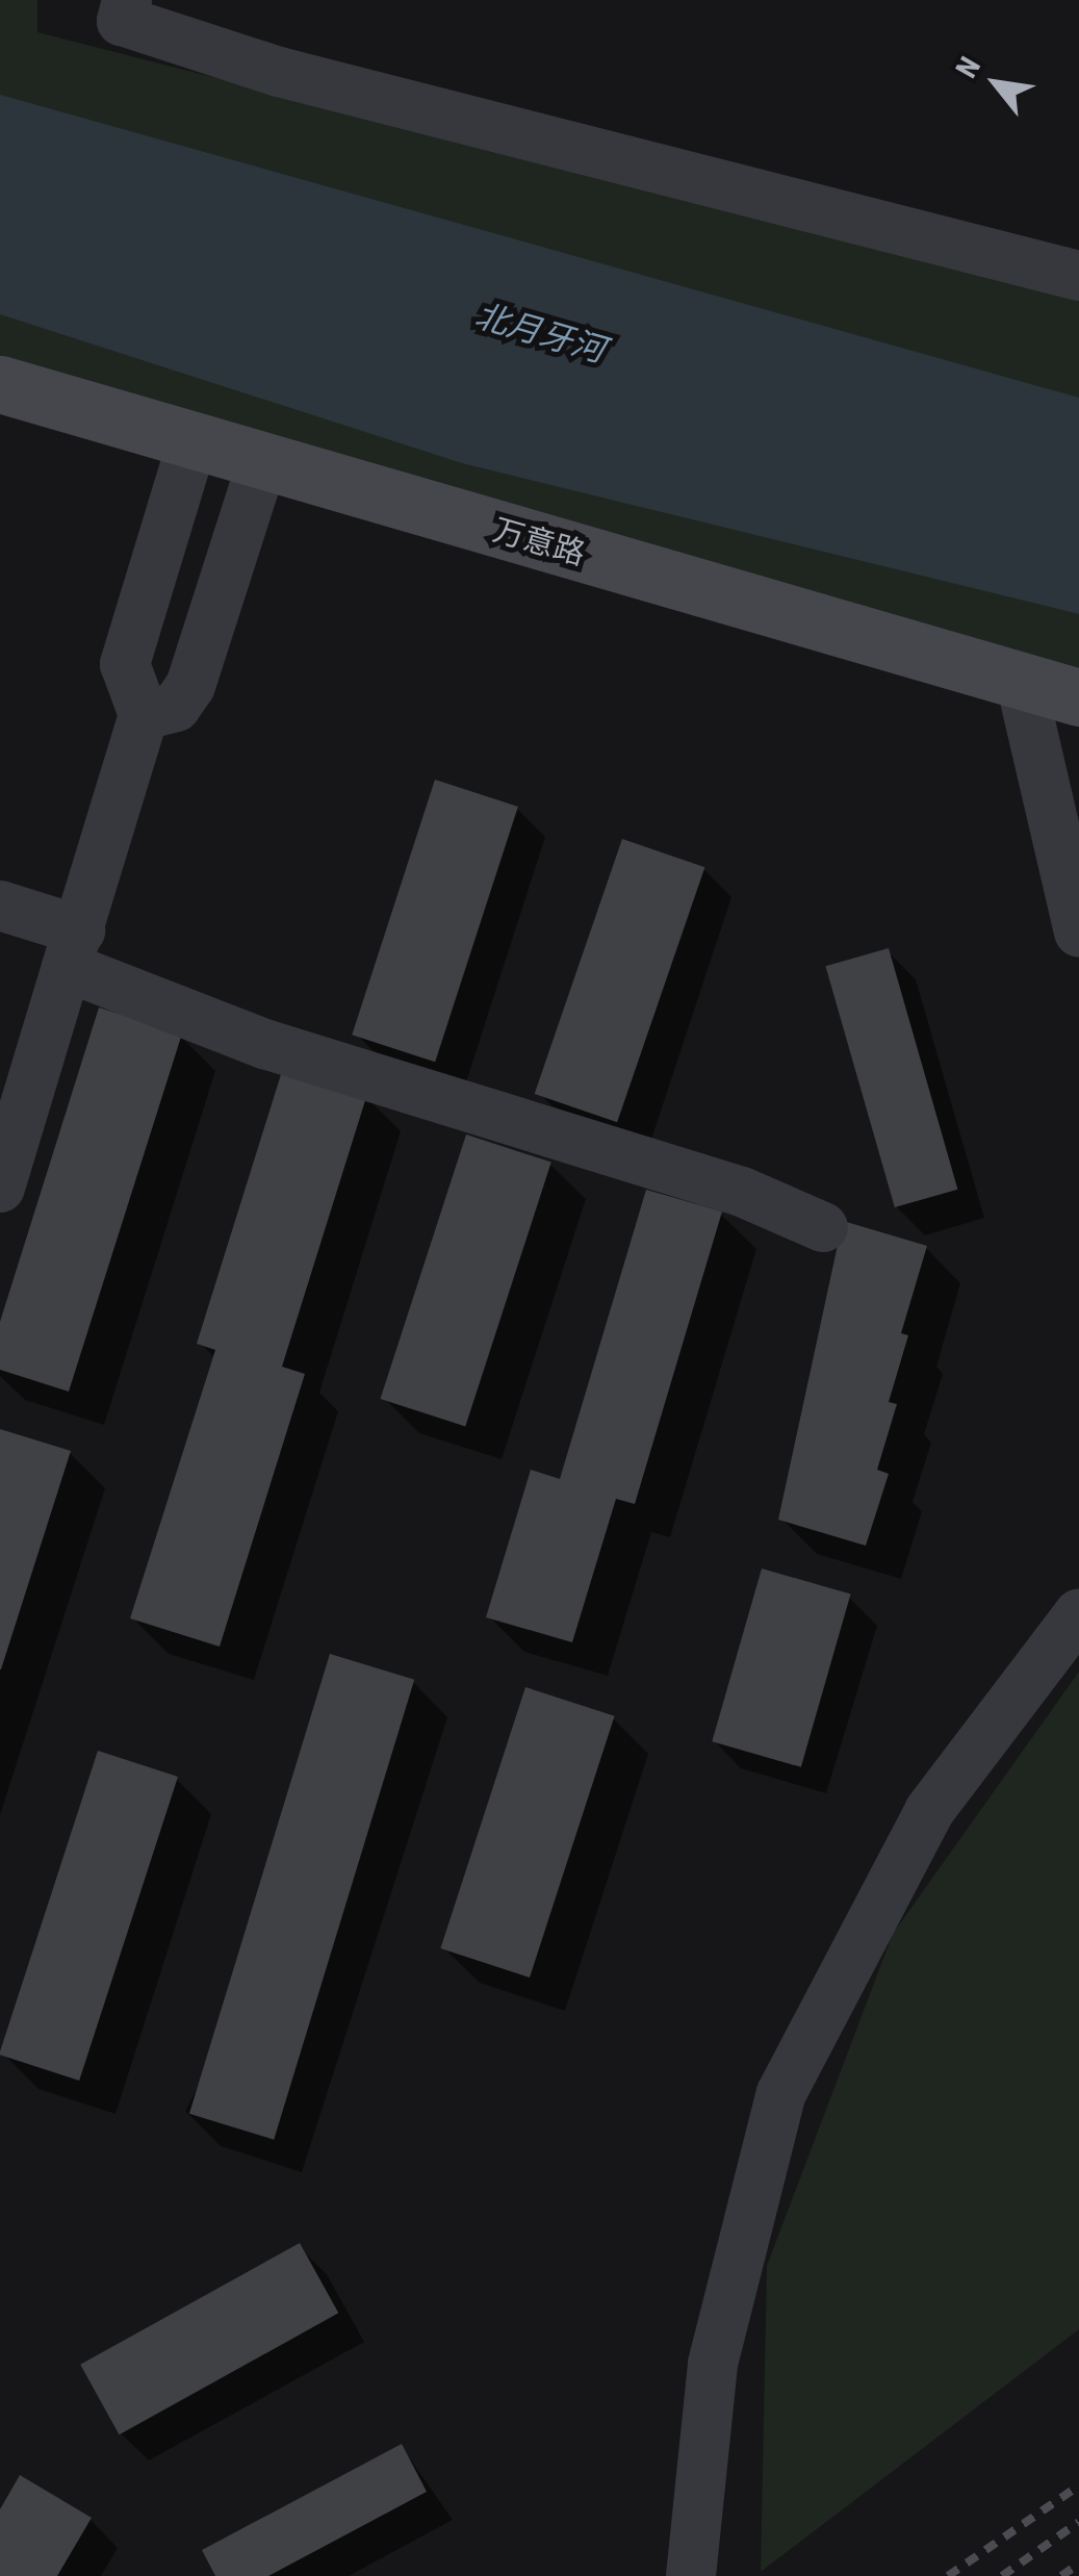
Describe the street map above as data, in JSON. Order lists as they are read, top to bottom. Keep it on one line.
{"streets":{"street":["万意路"]},"water":["北月牙河"],"north":"top left"}
